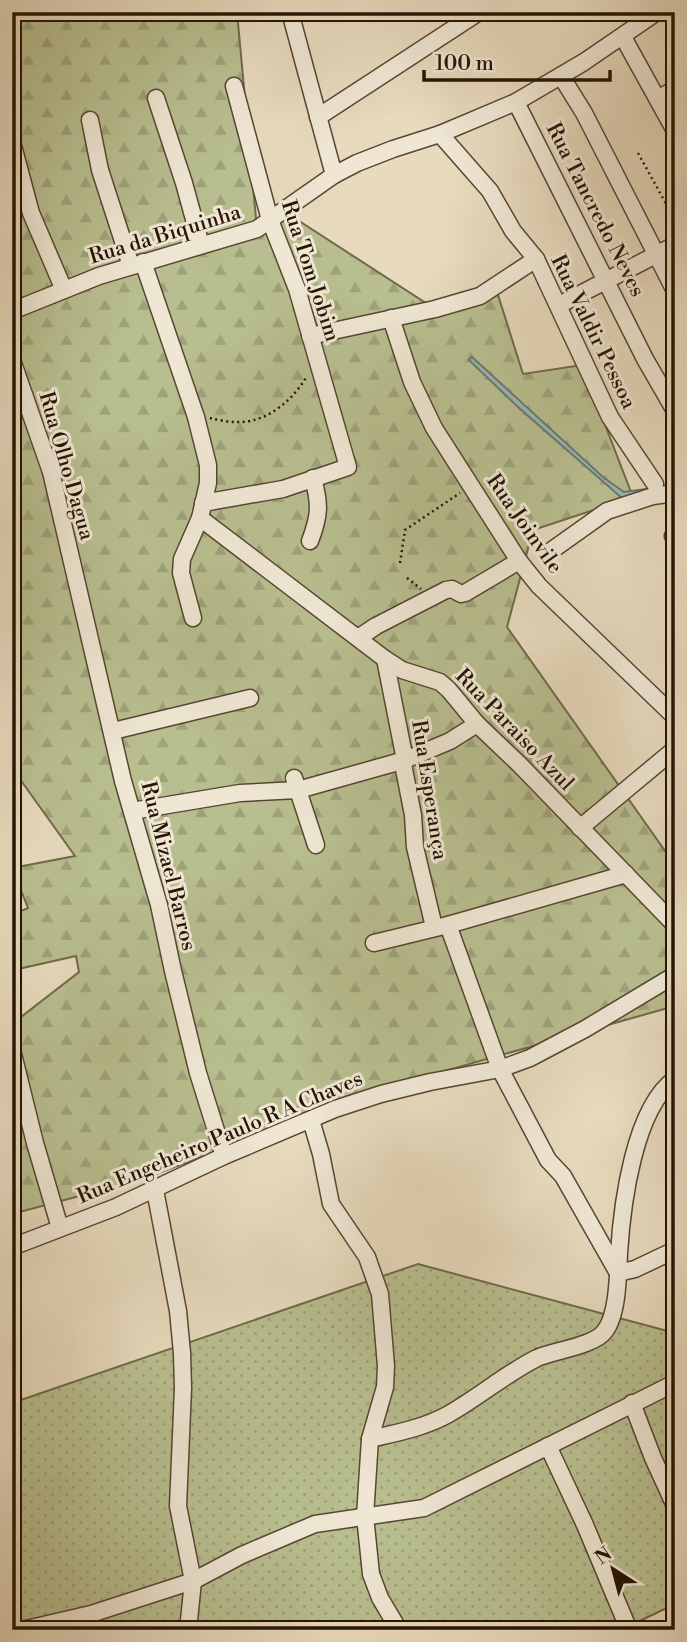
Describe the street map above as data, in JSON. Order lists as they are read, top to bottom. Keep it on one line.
{"streets":{"street":["Rua Tancredo Neves","Rua da Biquinha","Rua Tom Jobim","Rua Valdir Pessoa","Rua Olho Dagua","Rua Joinvile","Rua Paraiso Azul","Rua Esperança","Rua Mizael Barros","Rua Engeheiro Paulo R A Chaves"]},"crossings":[["Rua Tancredo Neves","Rua da Biquinha"],["Rua da Biquinha","Rua Tom Jobim"],["Rua da Biquinha","Rua Valdir Pessoa"],["Rua Olho Dagua","Rua Mizael Barros"],["Rua Paraiso Azul","Rua Esperança"],["Rua Esperança","Rua Engeheiro Paulo R A Chaves"],["Rua Mizael Barros","Rua Engeheiro Paulo R A Chaves"]],"scale_bar":"100 m","north":"top left"}
